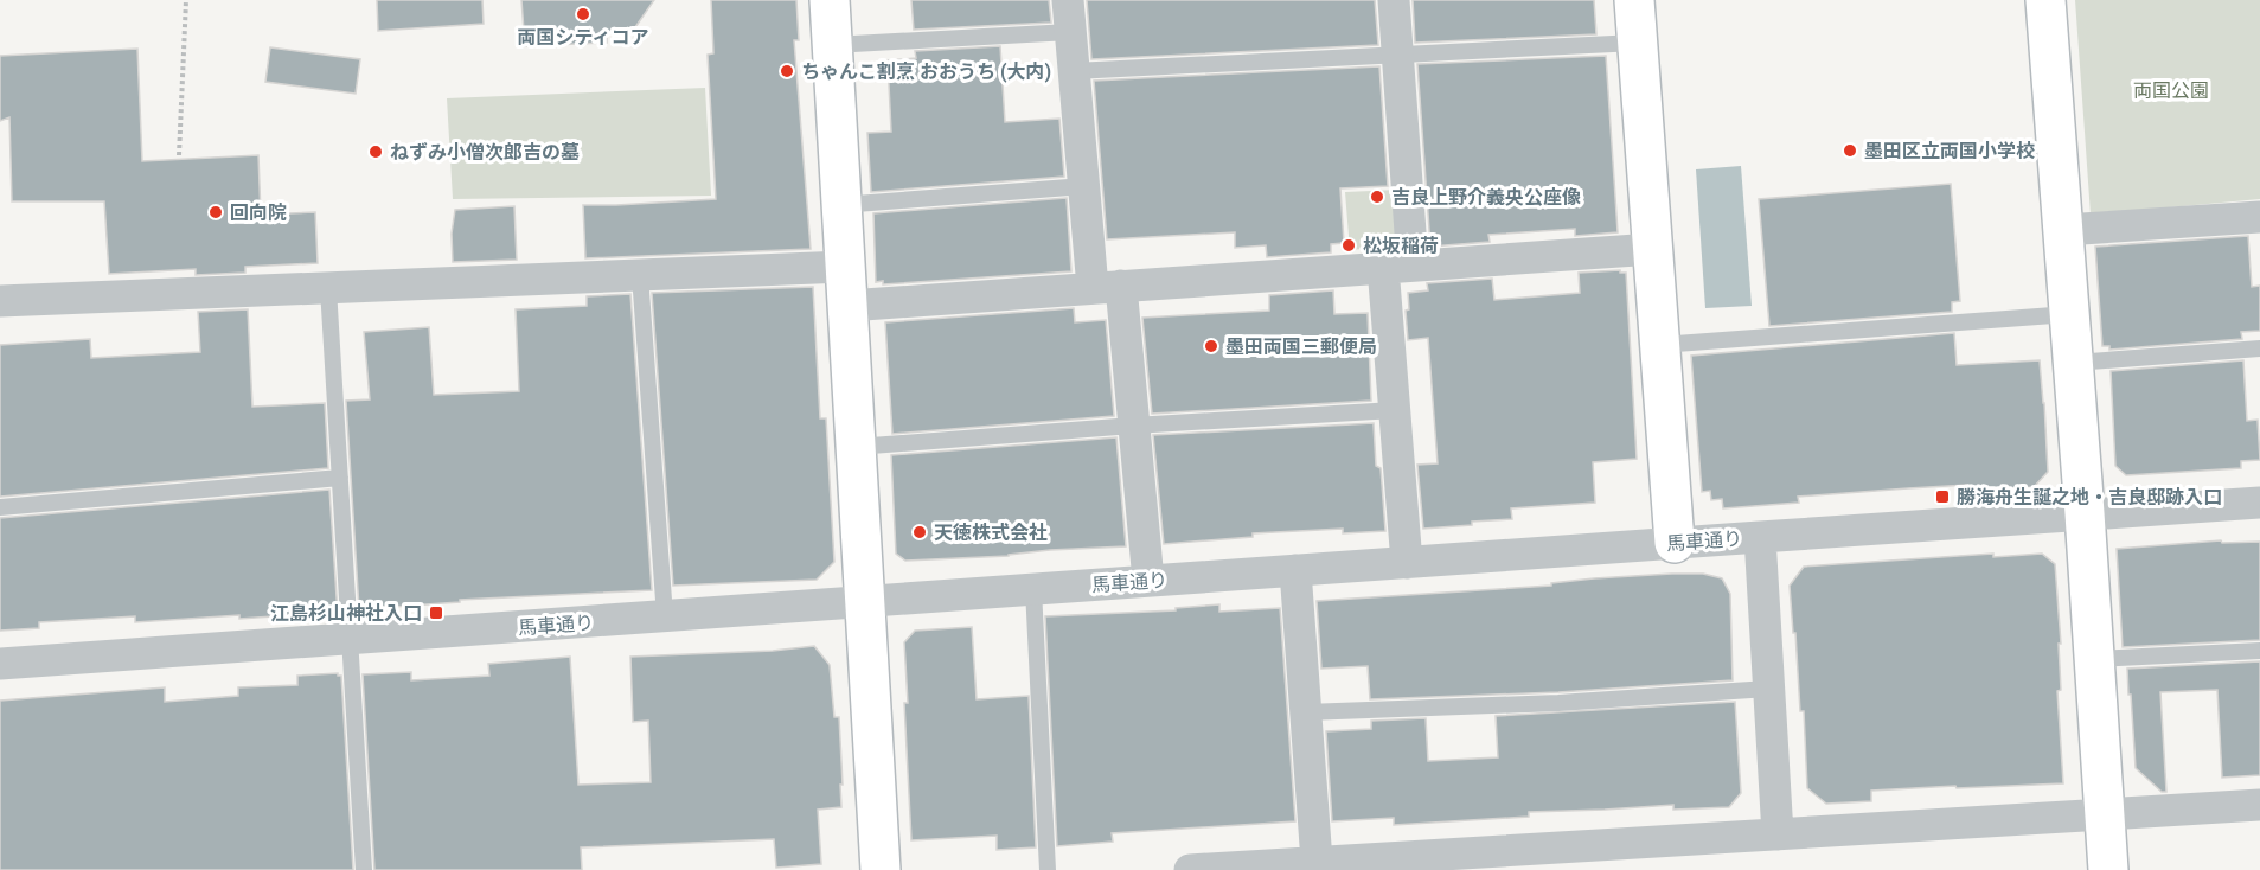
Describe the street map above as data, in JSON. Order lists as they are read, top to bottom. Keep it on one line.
{"streets":{"street":["馬車通り"]},"parks":["両国公園"],"places":{"other":["両国シティコア","ちゃんこ割烹 おおうち (大内)","墨田区立両国小学校","ねずみ小僧次郎吉の墓","吉良上野介義央公座像","回向院","松坂稲荷","墨田両国三郵便局","天徳株式会社"],"transit":["勝海舟生誕之地・吉良邸跡入口","江島杉山神社入口"]}}
